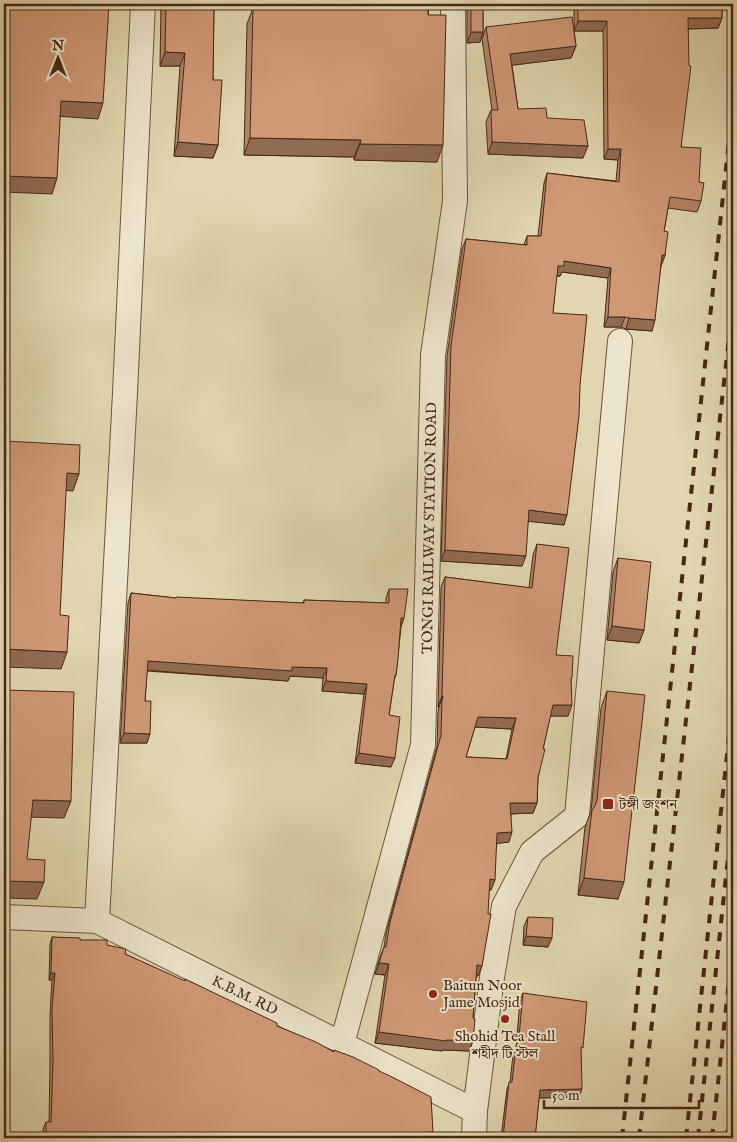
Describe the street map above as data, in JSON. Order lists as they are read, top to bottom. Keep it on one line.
{"streets":{"street":["TONGI RAILWAY STATION ROAD","K.B.M. RD"]},"crossings":[["TONGI RAILWAY STATION ROAD","K.B.M. RD"]],"places":{"transit":["টঙ্গী জংশন"],"other":["Baitun Noor Jame Mosjid","Shohid Tea Stall শহীদ টি স্টল"]},"scale_bar":"50 m","north":"top"}
